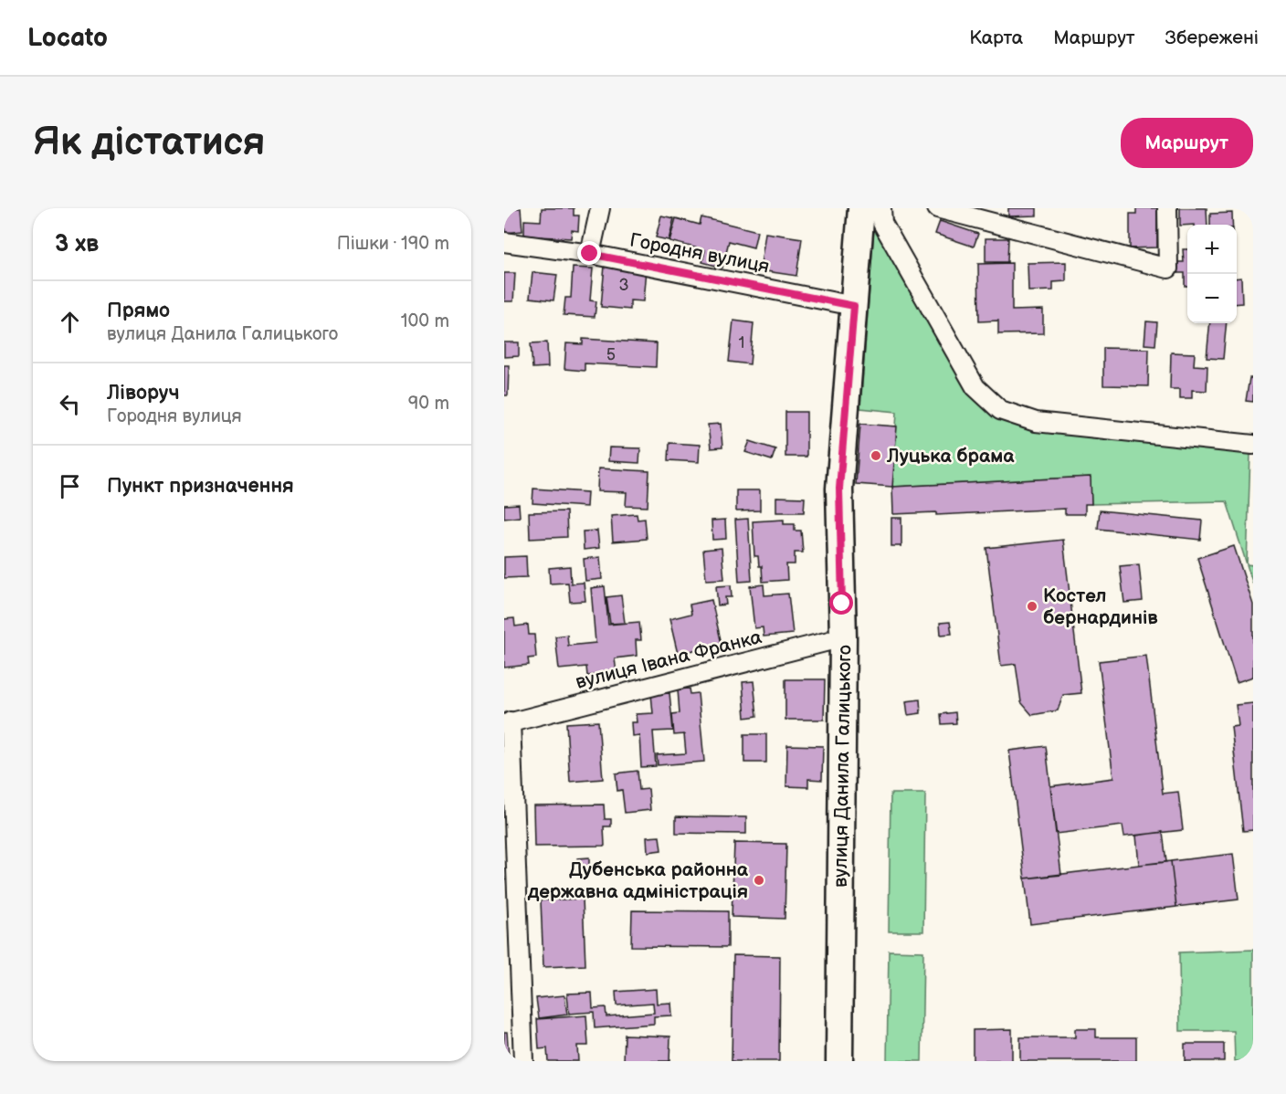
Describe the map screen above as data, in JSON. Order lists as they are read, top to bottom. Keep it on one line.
{"streets":{"main road":["вулиця Данила Галицького"],"street":["Городня вулиця","вулиця Івана Франка"]},"crossings":[["Городня вулиця","вулиця Данила Галицького"],["вулиця Івана Франка","вулиця Данила Галицького"]],"places":["Луцька брама","Костел бернардинів","Дубенська районна державна адміністрація"],"house_numbers":["3","1","5"],"page":{"header":"Locato","nav":["Карта","Маршрут","Збережені"],"buttons":"Маршрут","title":"Як дістатися","heading":["3 хв","Пішки · 190 m"],"map_buttons":["+","−"],"list":[["Прямо","вулиця Данила Галицького","100 m"],["Ліворуч","Городня вулиця","90 m"],"Пункт призначення"]}}
